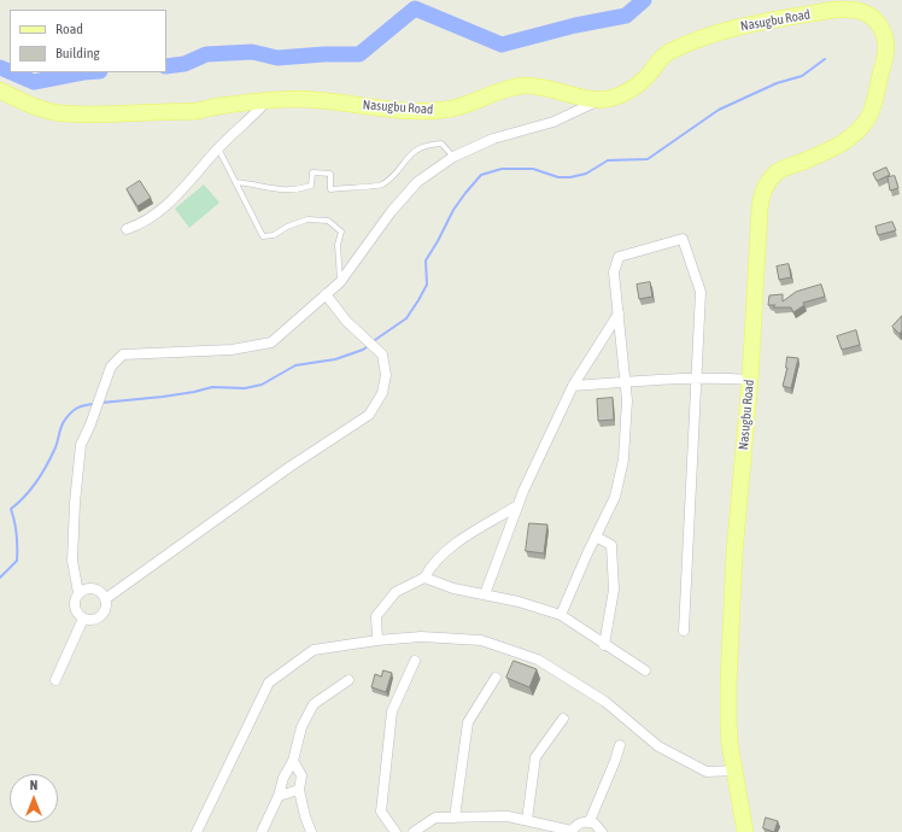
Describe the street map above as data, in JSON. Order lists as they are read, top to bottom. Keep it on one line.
{"streets":{"main road":["Nasugbu Road"]},"legend":["Road","Building"],"north":"top"}
